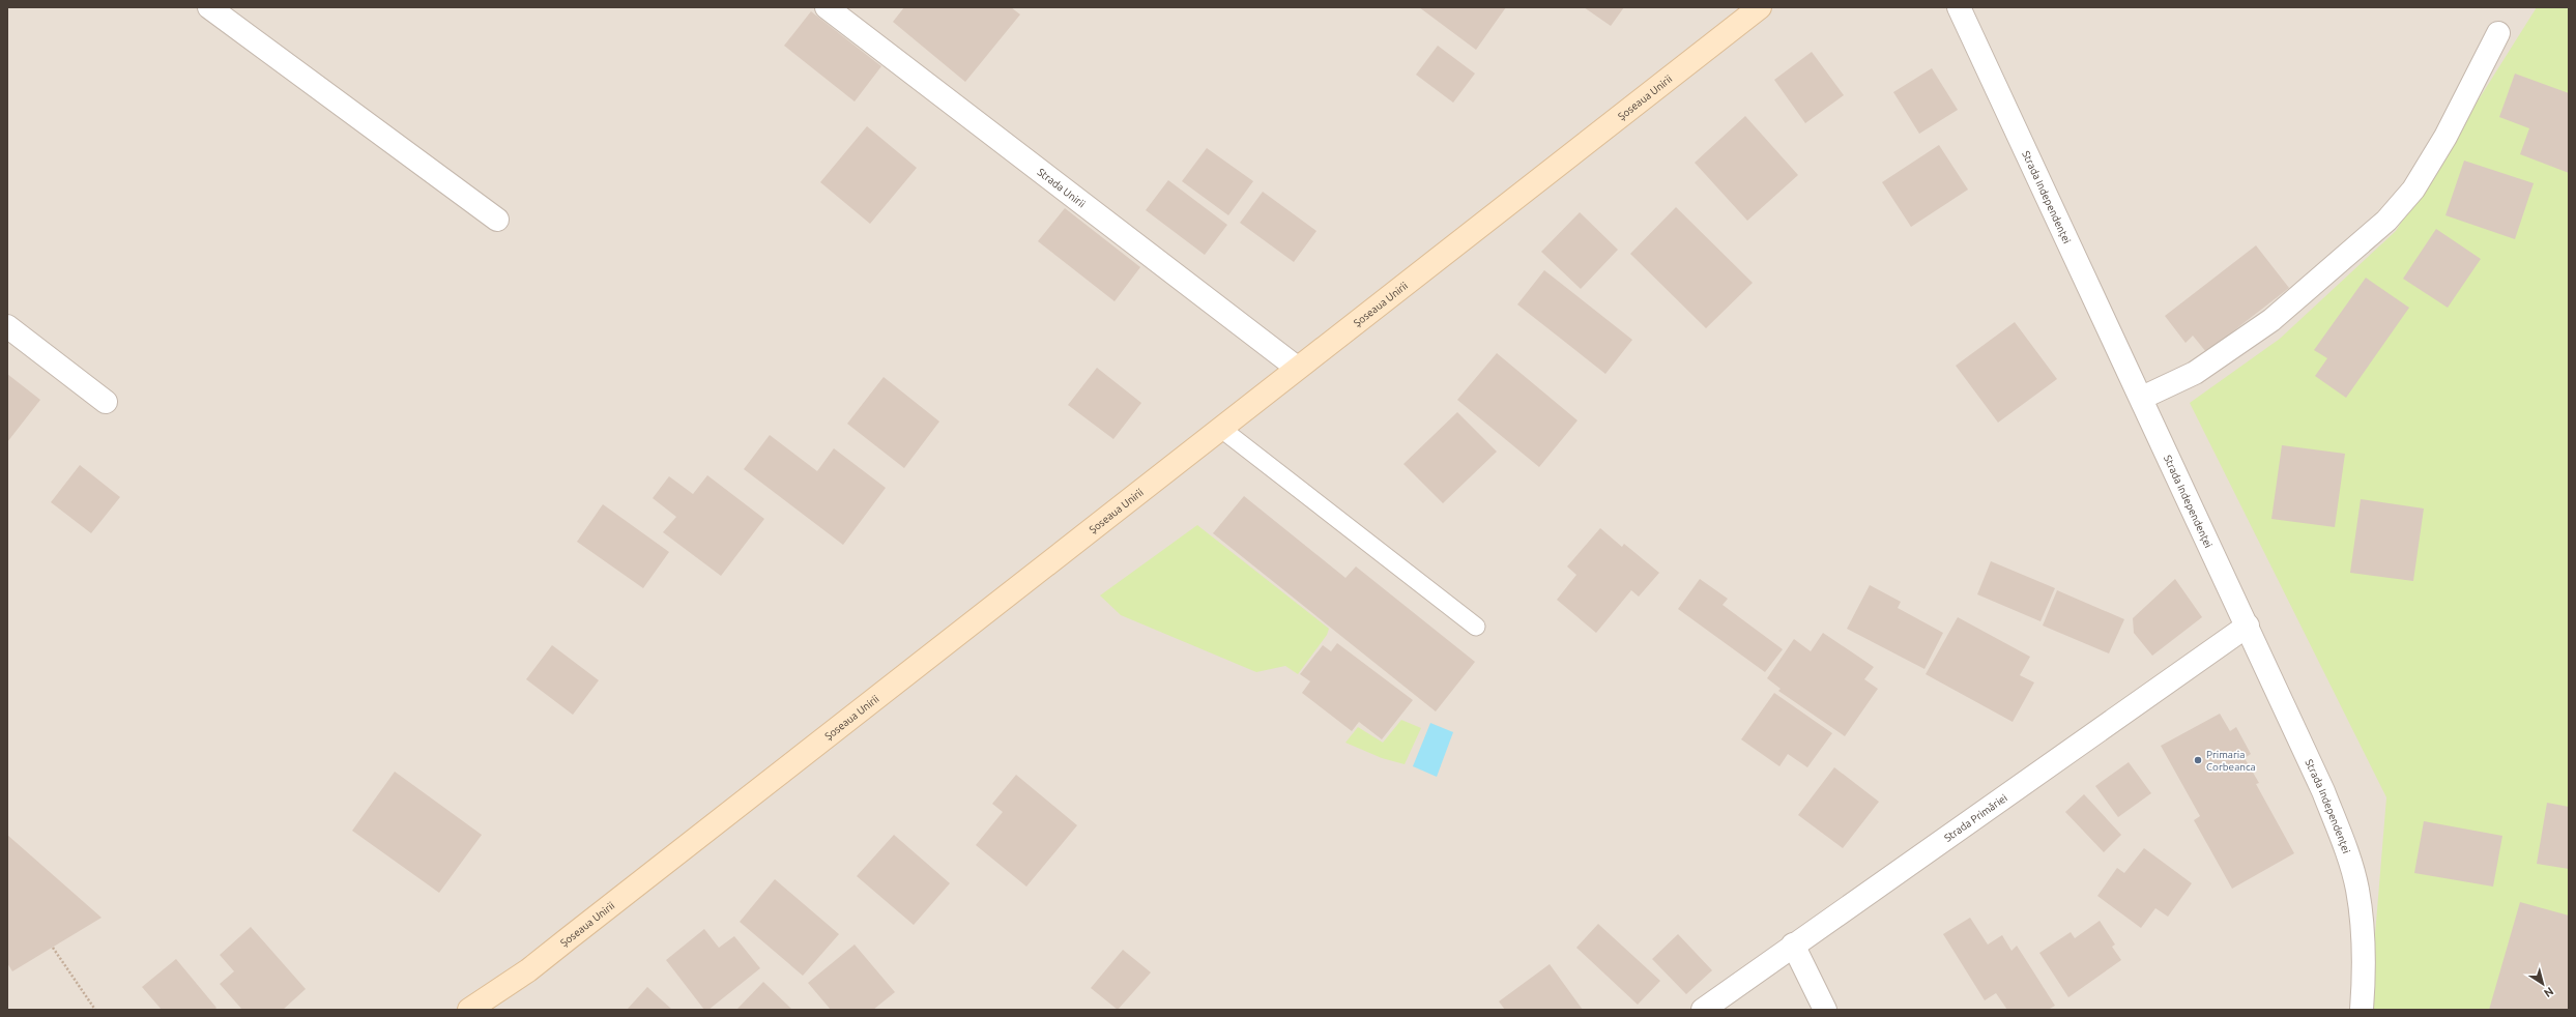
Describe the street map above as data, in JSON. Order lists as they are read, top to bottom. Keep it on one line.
{"streets":{"main road":["Șoseaua Unirii"],"street":["Strada Unirii","Strada Independenței","Strada Primăriei"]},"crossings":[["Șoseaua Unirii","Strada Unirii"],["Strada Independenței","Strada Primăriei"]],"places":["Primaria Corbeanca"],"north":"bottom right"}
